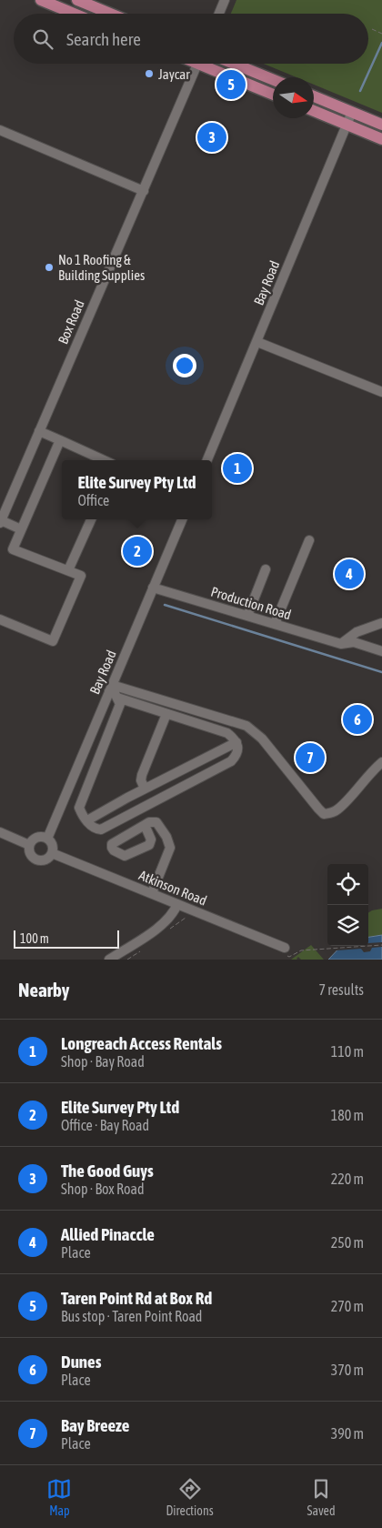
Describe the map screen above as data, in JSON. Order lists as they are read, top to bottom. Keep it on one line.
{"streets":{"street":["Bay Road","Box Road","Production Road","Atkinson Road"]},"crossings":[["Bay Road","Production Road"],["Bay Road","Atkinson Road"]],"places":["Jaycar","No 1 Roofing & Building Supplies"],"scale_bar":"100 m","north":"right","page":{"search":"Search here","pins":["5","3","1","2","4","6","7"],"popup":["Elite Survey Pty Ltd","Office"],"scale":"100 m","heading":["Nearby","7 results"],"list":[{"mark":"1","name":"Longreach Access Rentals","note":"Shop · Bay Road","value":"110 m"},{"mark":"2","name":"Elite Survey Pty Ltd","note":"Office · Bay Road","value":"180 m"},{"mark":"3","name":"The Good Guys","note":"Shop · Box Road","value":"220 m"},{"mark":"4","name":"Allied Pinaccle","note":"Place","value":"250 m"},{"mark":"5","name":"Taren Point Rd at Box Rd","note":"Bus stop · Taren Point Road","value":"270 m"},{"mark":"6","name":"Dunes","note":"Place","value":"370 m"},{"mark":"7","name":"Bay Breeze","note":"Place","value":"390 m"}],"nav":["Map","Directions","Saved"]}}
